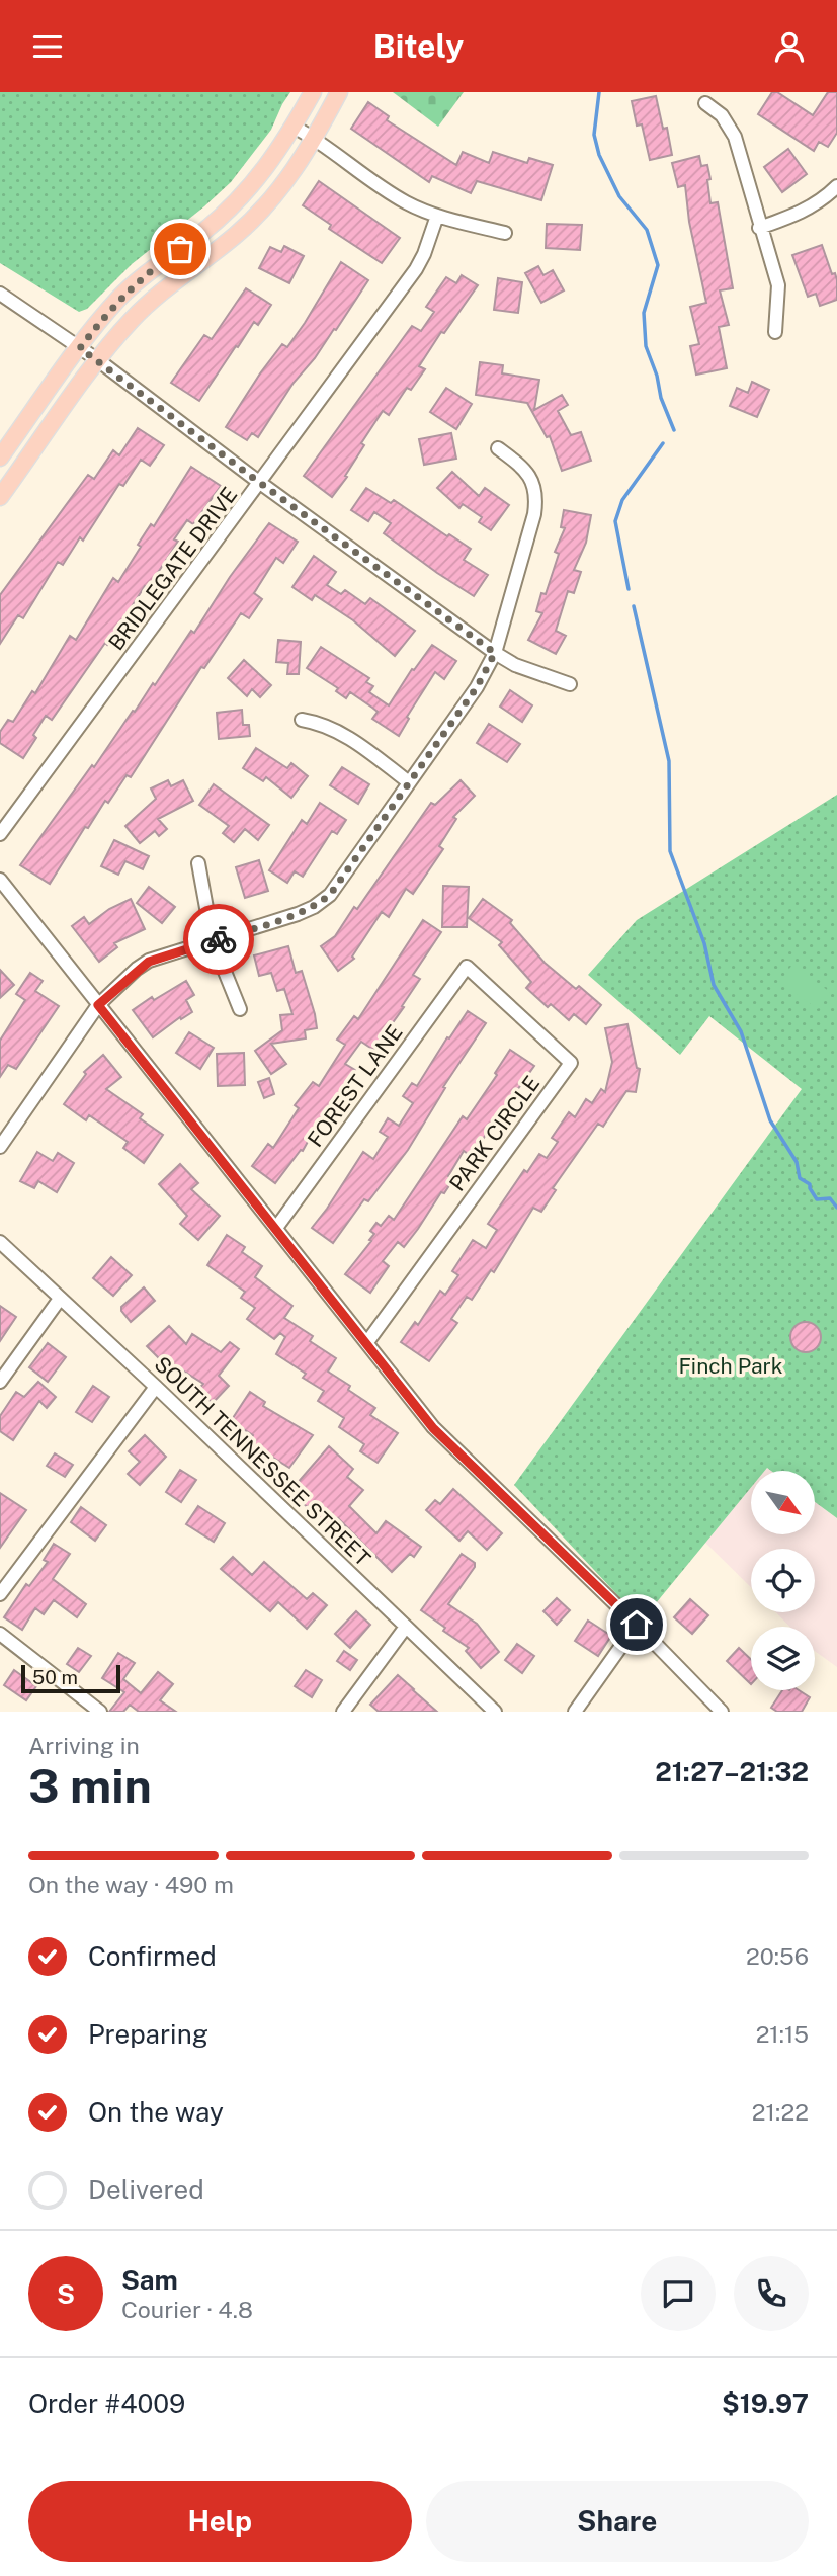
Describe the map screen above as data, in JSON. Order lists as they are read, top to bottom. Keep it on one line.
{"streets":{"street":["BRIDLEGATE DRIVE","FOREST LANE","PARK CIRCLE","SOUTH TENNESSEE STREET"]},"crossings":[["FOREST LANE","PARK CIRCLE"]],"parks":["Finch Park"],"scale_bar":"50 m","north":"bottom right","page":{"header":"Bitely","scale":"50 m","heading":["3 min","Arriving in","21:27–21:32"],"panel":["Sam","Courier · 4.8","Order #4009","$19.97"],"bar":"On the way · 490 m","list":[["Confirmed","20:56"],["Preparing","21:15"],["On the way","21:22"],"Delivered"],"round":"S","buttons":["Help","Share"]}}
